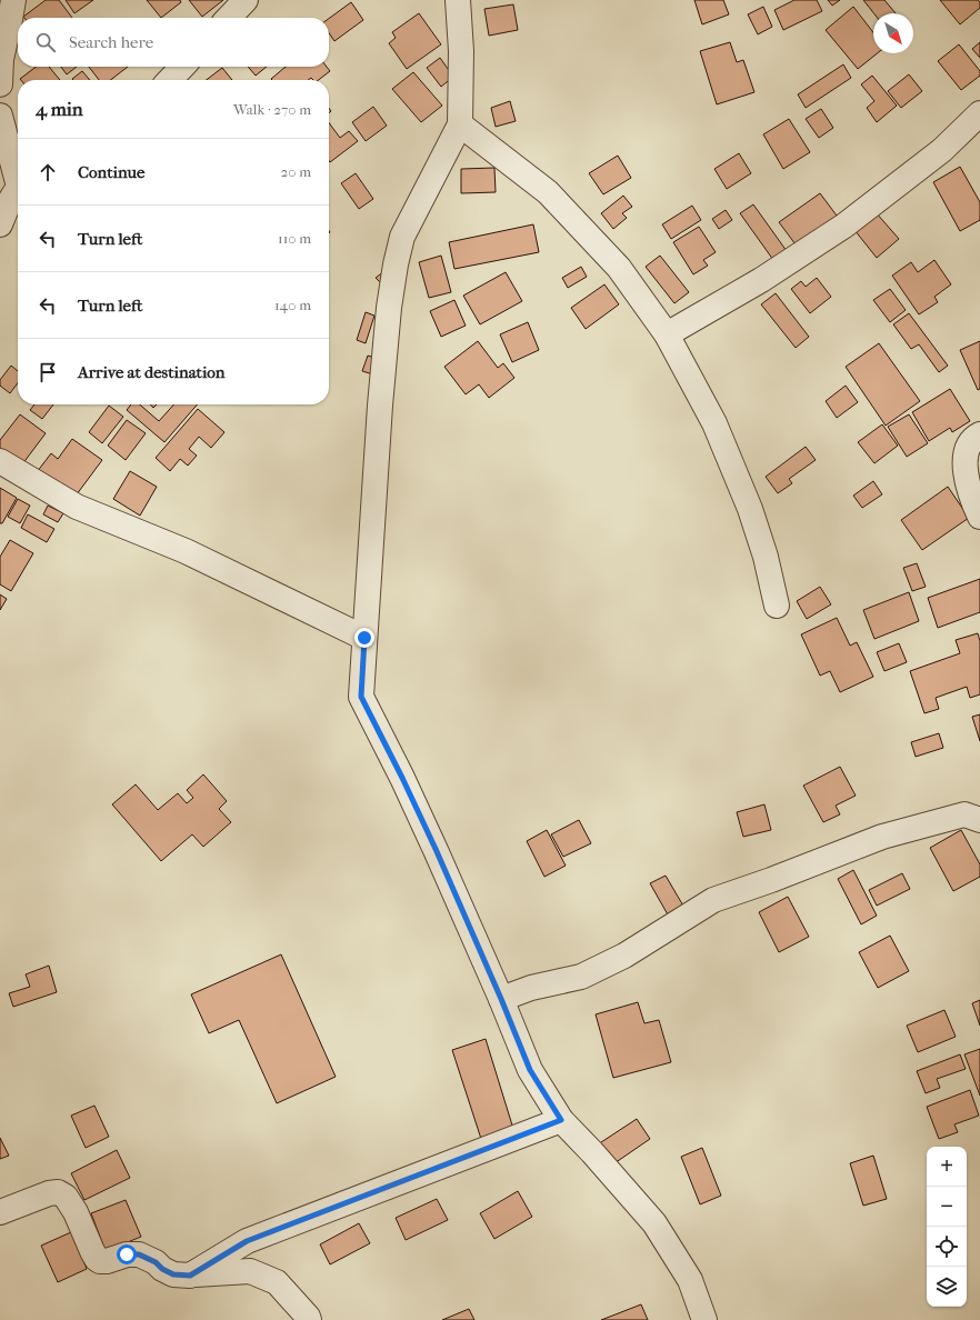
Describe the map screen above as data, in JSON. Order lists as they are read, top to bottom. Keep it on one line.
{"north":"bottom right","page":{"search":"Search here","heading":["4 min","Walk · 270 m"],"list":[["Continue","20 m"],["Turn left","110 m"],["Turn left","140 m"],"Arrive at destination"],"map_buttons":["+","−"]}}
